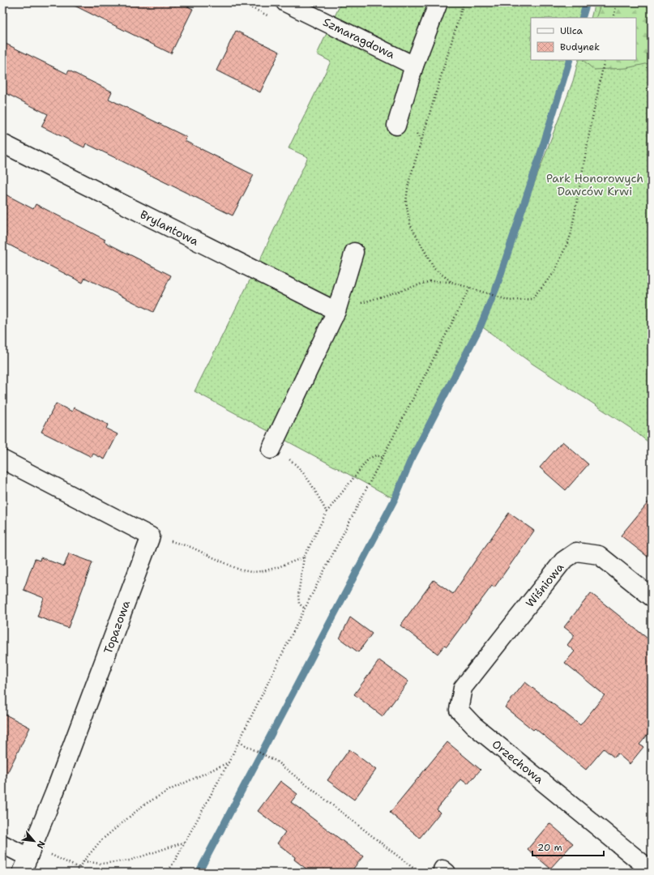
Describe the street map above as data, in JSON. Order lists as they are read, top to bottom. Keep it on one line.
{"streets":{"street":["Szmaragdowa","Brylantowa","Wiśniowa","Topazowa","Orzechowa"]},"crossings":[["Wiśniowa","Orzechowa"]],"parks":["Park Honorowych Dawców Krwi"],"legend":["Ulica","Budynek"],"scale_bar":"20 m","north":"bottom right"}
